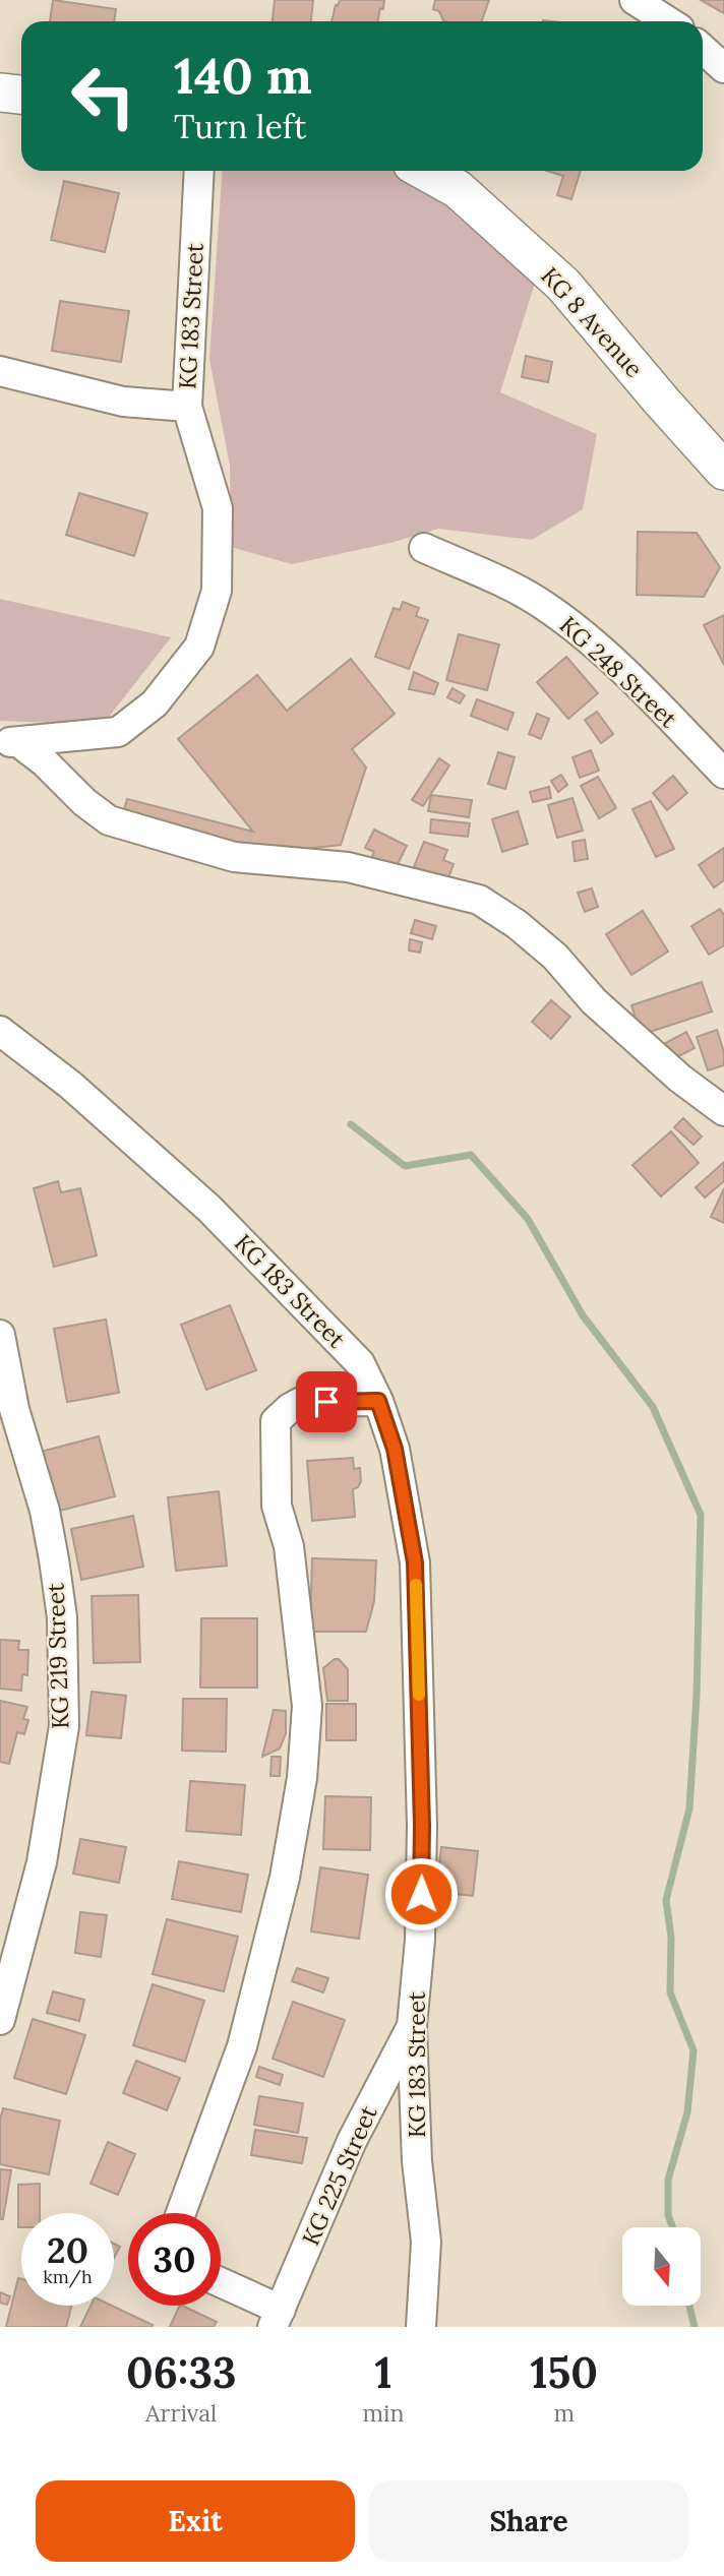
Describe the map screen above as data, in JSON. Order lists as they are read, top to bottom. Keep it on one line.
{"streets":{"street":["KG 183 Street","KG 8 Avenue","KG 248 Street","KG 219 Street","KG 225 Street"]},"crossings":[["KG 183 Street","KG 225 Street"]],"north":"bottom","page":{"turn":["140 m","Turn left"],"speed":"20 km/h","limit":"30","eta":["06:33","Arrival","1","min","150","m"],"buttons":["Exit","Share"]}}
